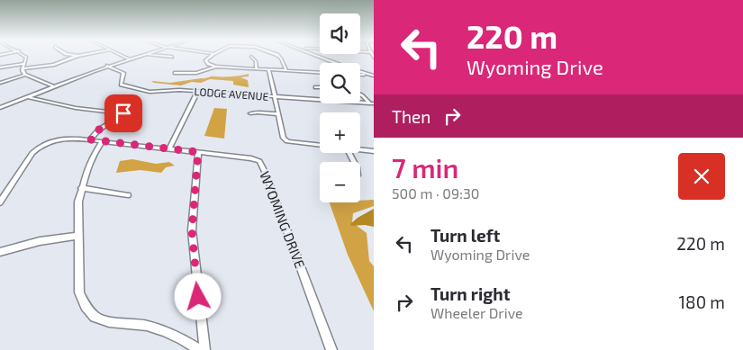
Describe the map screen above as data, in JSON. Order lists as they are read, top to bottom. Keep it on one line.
{"streets":{"street":["LODGE AVENUE","WYOMING DRIVE"]},"page":{"turn":["220 m","Wyoming Drive"],"map_buttons":["+","−"],"then":"Then","heading":["7 min","500 m · 09:30"],"list":[{"name":"Turn left","note":"Wyoming Drive","value":"220 m"},{"name":"Turn right","note":"Wheeler Drive","value":"180 m"}]}}
